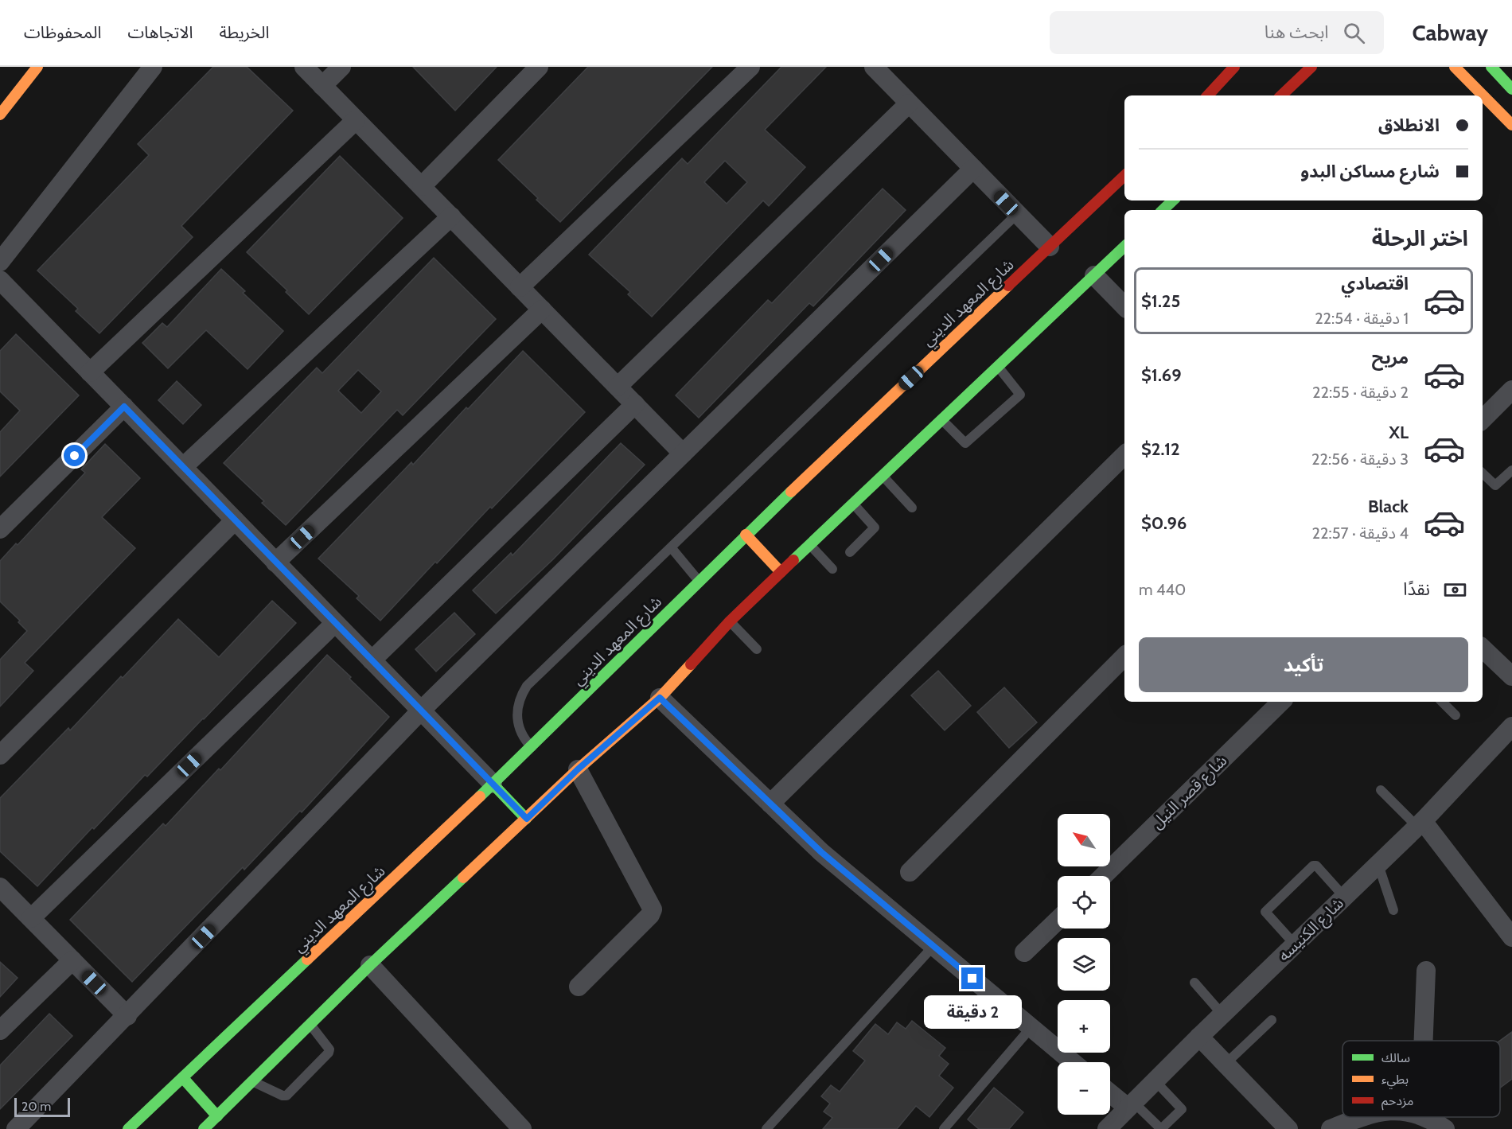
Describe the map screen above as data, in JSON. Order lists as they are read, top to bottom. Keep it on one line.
{"streets":{"street":["شارع المعهد الديني","شارع قصر النيل","شارع الكنيسه"]},"legend":["سالك","بطيء","مزدحم"],"scale_bar":"20 m","north":"top left","page":{"header":"Cabway","search":"ابحث هنا","nav":["الخريطة","الاتجاهات","المحفوظات"],"banner":["الانطلاق","شارع مساكن البدو"],"heading":"اختر الرحلة","list":[{"name":"اقتصادي","note":"1 دقيقة · 22:54","value":"$1.25"},{"name":"مريح","note":"2 دقيقة · 22:55","value":"$1.69"},{"name":"XL","note":"3 دقيقة · 22:56","value":"$2.12"},{"name":"Black","note":"4 دقيقة · 22:57","value":"$0.96"}],"pay":["نقدًا","440 m"],"buttons":"تأكيد","map_buttons":["+","−"],"bubble":"2 دقيقة","scale":"20 m"}}
